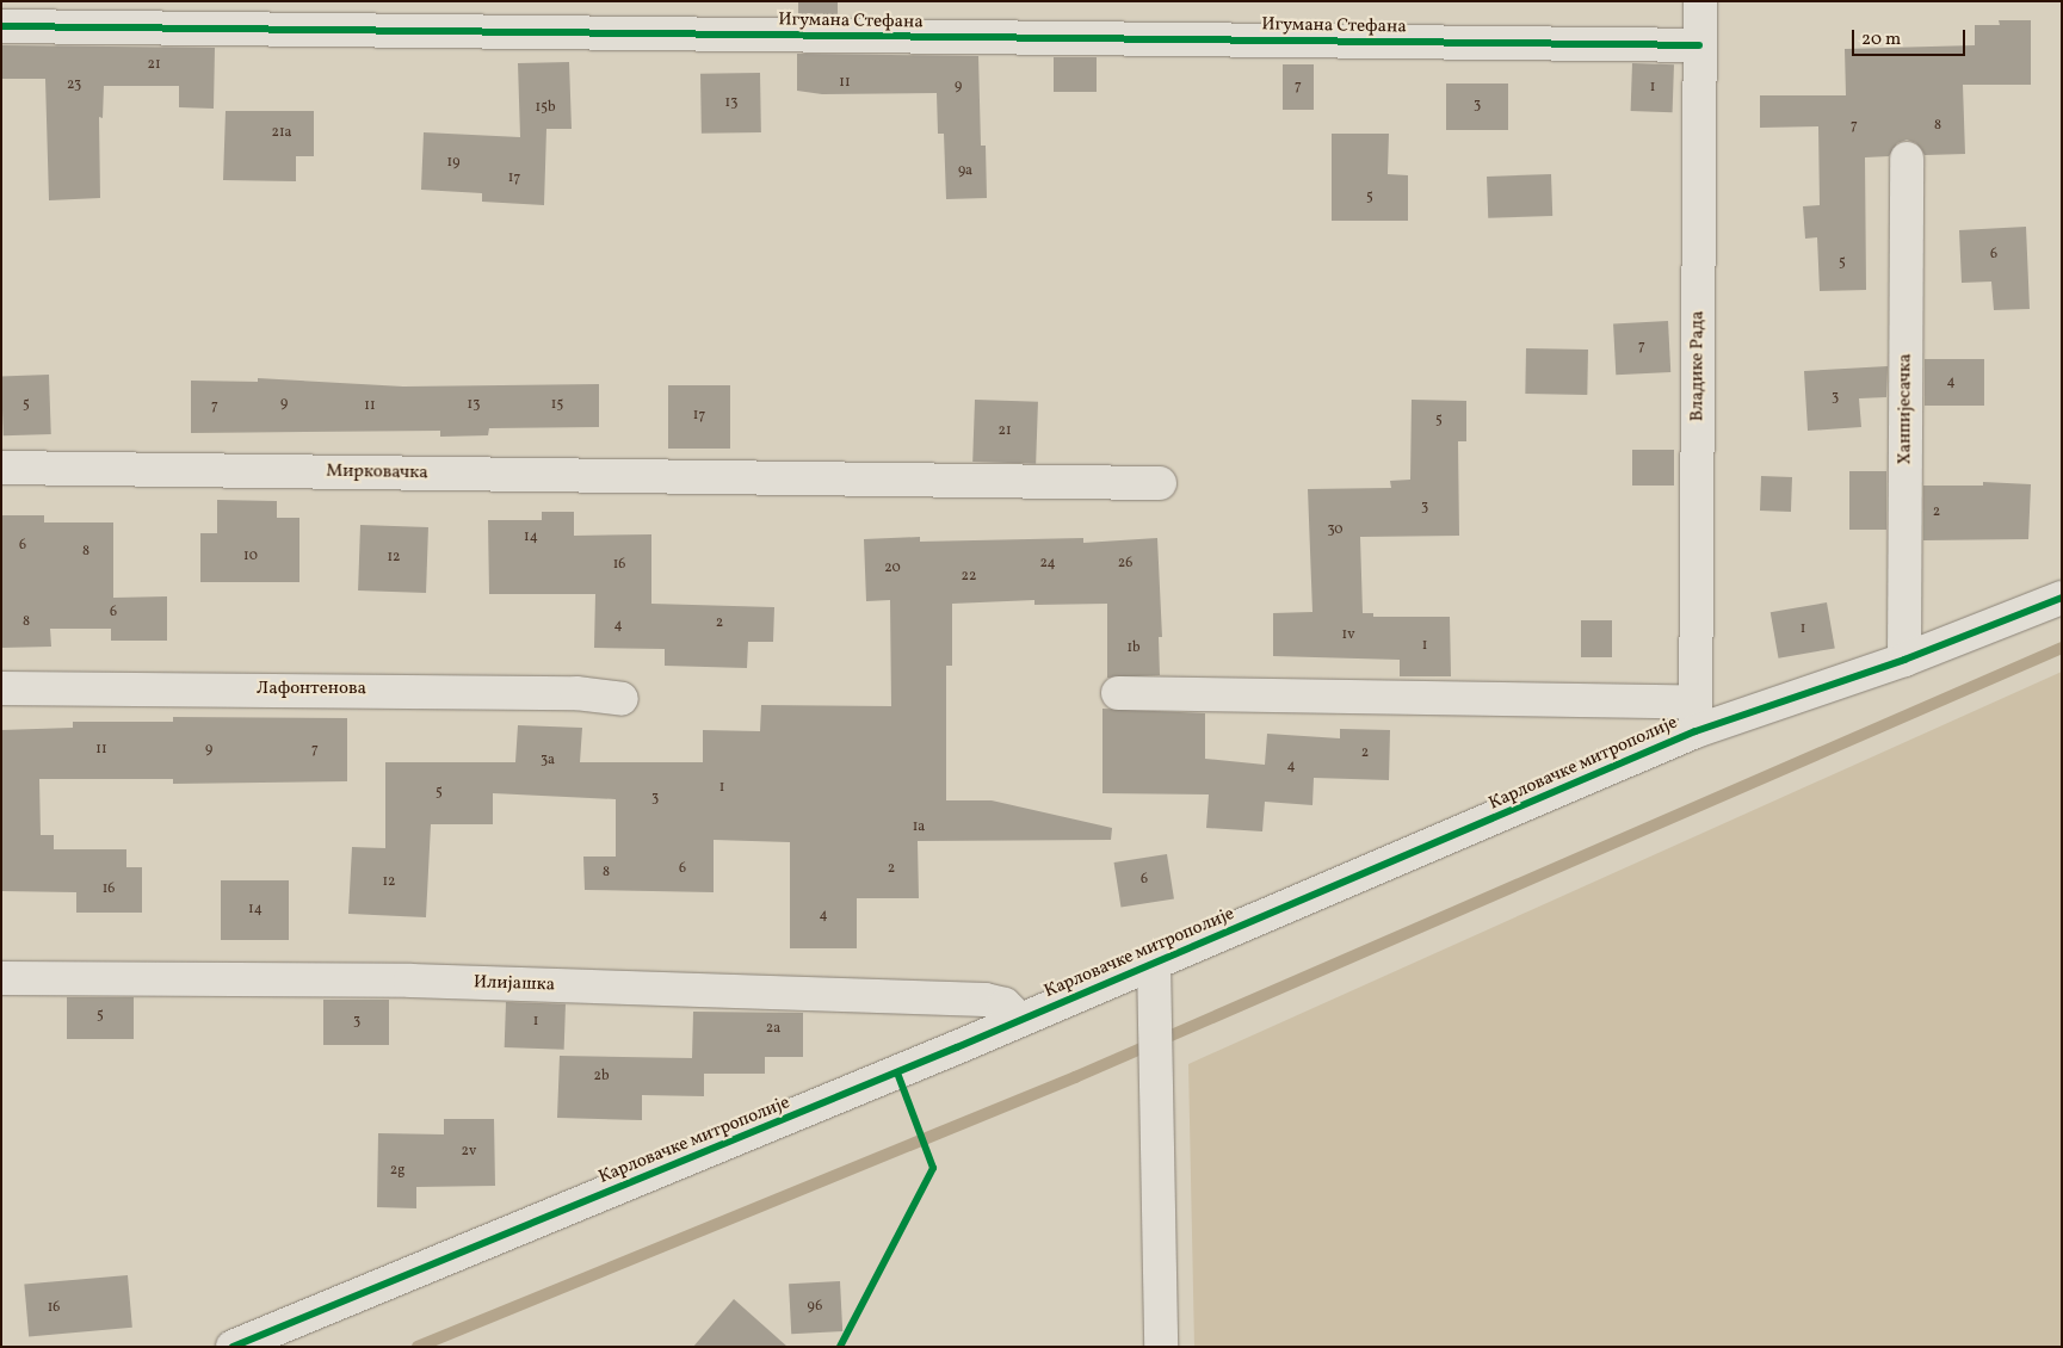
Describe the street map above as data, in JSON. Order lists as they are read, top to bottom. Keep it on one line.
{"streets":{"street":["Игумана Стефана","Владике Рада","Ханпијесачка","Мирковачка","Лафонтенова","Карловачке митрополије","Илијашка"]},"crossings":[["Игумана Стефана","Владике Рада"],["Владике Рада","Карловачке митрополије"],["Ханпијесачка","Карловачке митрополије"],["Карловачке митрополије","Илијашка"]],"house_numbers":["21","11","23","9","7","1","13","3","15b","7","8","21a","19","9a","17","5","6","5","7","4","3","9","5","13","15","7","11","17","5","21","3","2","30","14","6","8","10","12","24","26","16","20","22","6","8","2","4","1","1v","1","1b","11","9","7","2","3a","4","1","5","3","1a","6","2","8","6","12","16","14","4","5","3","1","2a","2b","2v","2g","96","16"],"scale_bar":"20 m"}
